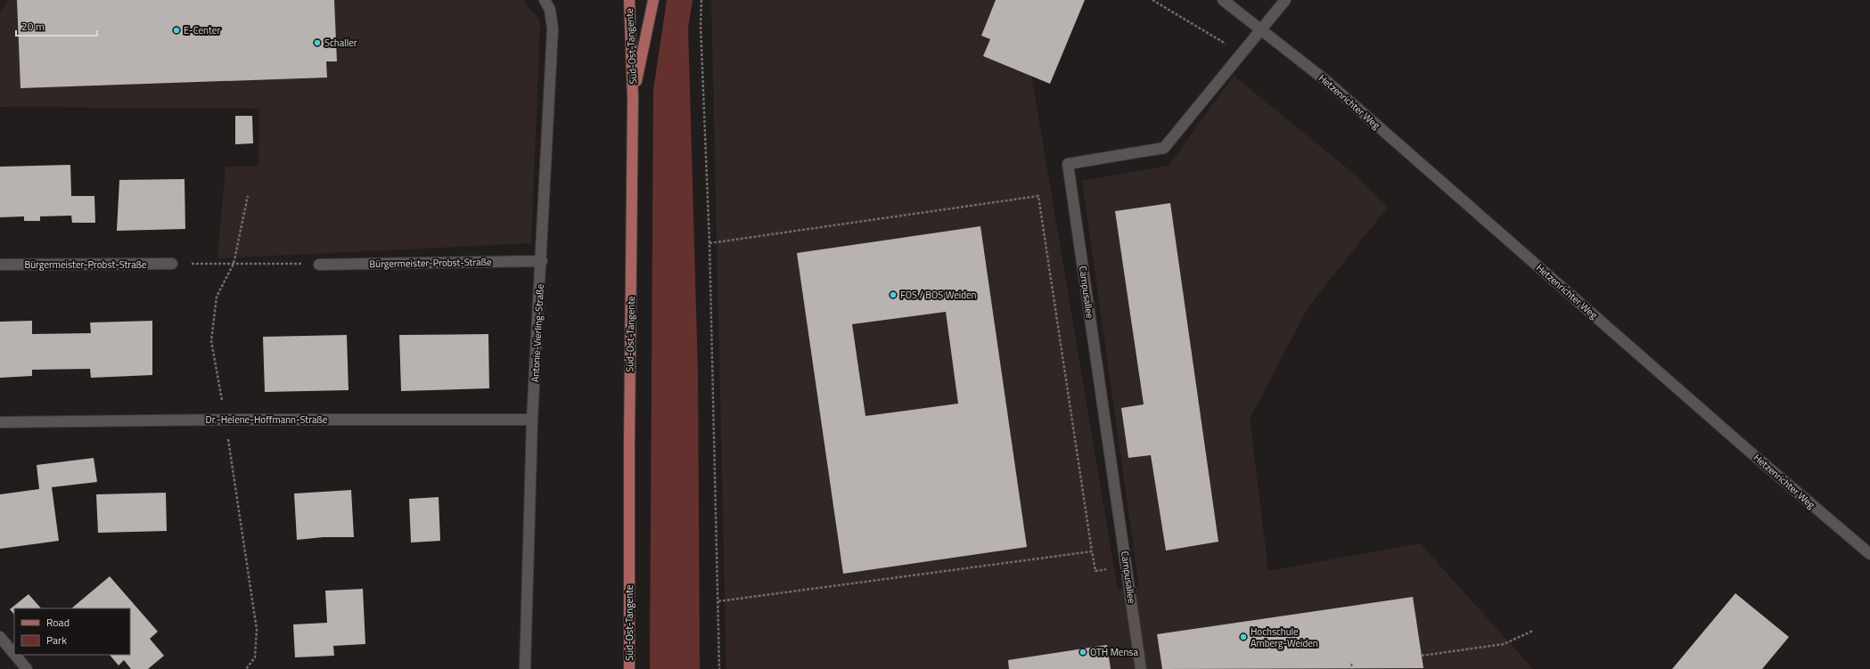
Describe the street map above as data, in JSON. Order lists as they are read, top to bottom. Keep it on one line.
{"streets":{"main road":["Süd-Ost-Tangente"],"street":["Hetzenrichter Weg","Bürgermeister-Probst-Straße","Campusallee","Antonie-Vierling-Straße","Dr.-Helene-Hoffmann-Straße"]},"crossings":[["Hetzenrichter Weg","Campusallee"],["Bürgermeister-Probst-Straße","Antonie-Vierling-Straße"],["Antonie-Vierling-Straße","Dr.-Helene-Hoffmann-Straße"]],"places":["E-Center","Schaller","FOS / BOS Weiden","Hochschule Amberg-Weiden","OTH Mensa"],"legend":["Road","Park"],"scale_bar":"20 m"}
